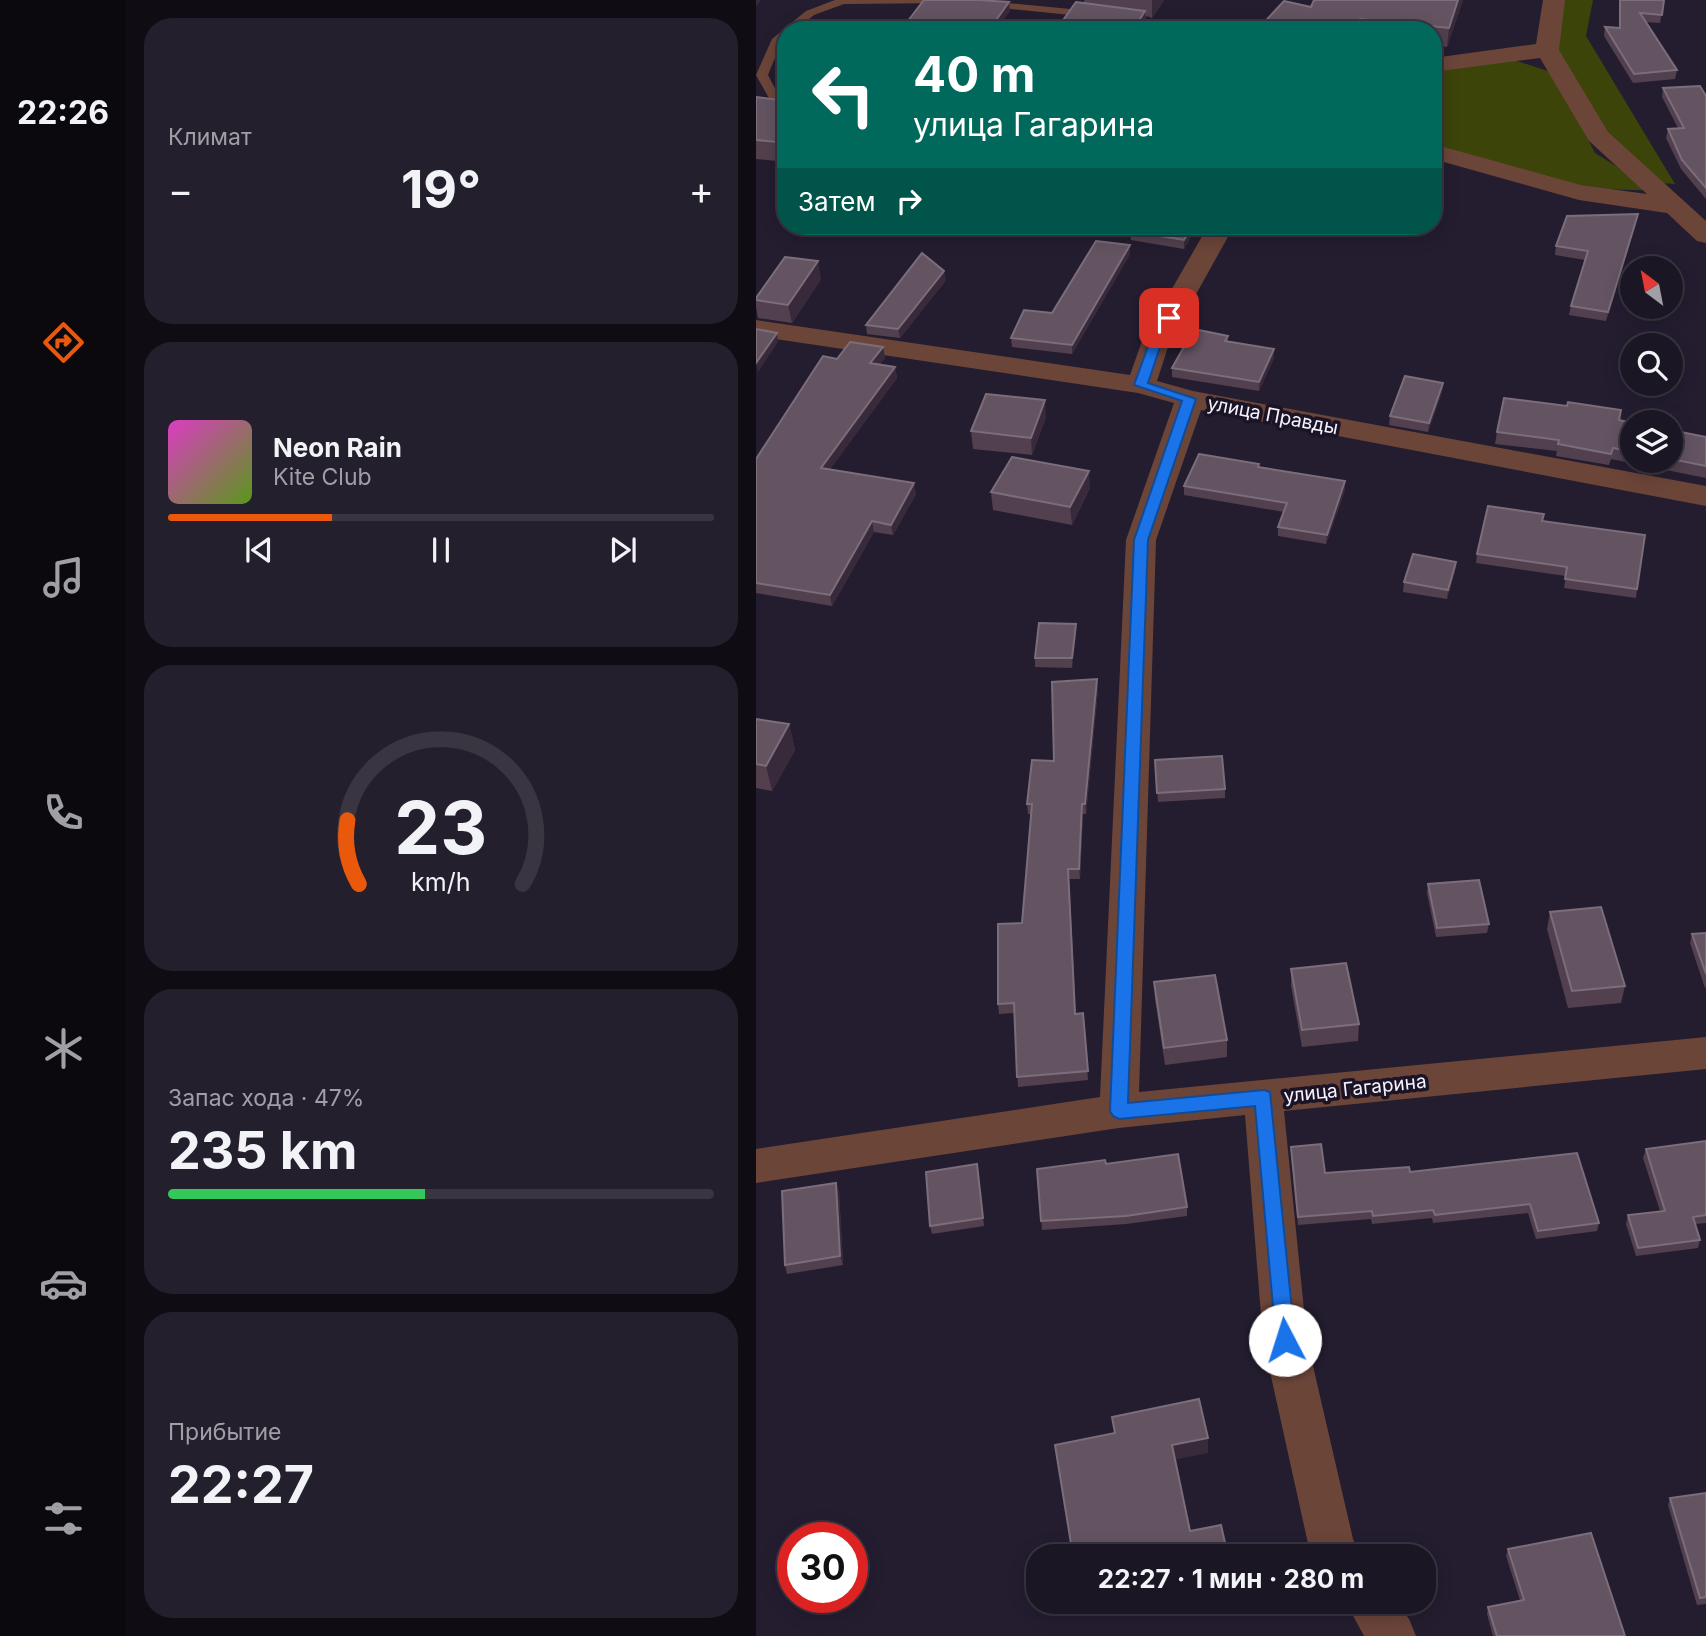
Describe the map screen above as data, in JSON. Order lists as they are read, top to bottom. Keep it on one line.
{"streets":{"street":["улица Правды","улица Гагарина"]},"north":"top left","page":{"tabs":"22:26","tile":["Климат",["Запас хода · 47%","235 km"],["Прибытие","22:27"]],"turn":["40 m","улица Гагарина"],"heat":["−","19°","+"],"then":"Затем","song":["Neon Rain","Kite Club"],"limit":"30","trip":"22:27 · 1 мин · 280 m","gauge":["23","km/h"]}}
